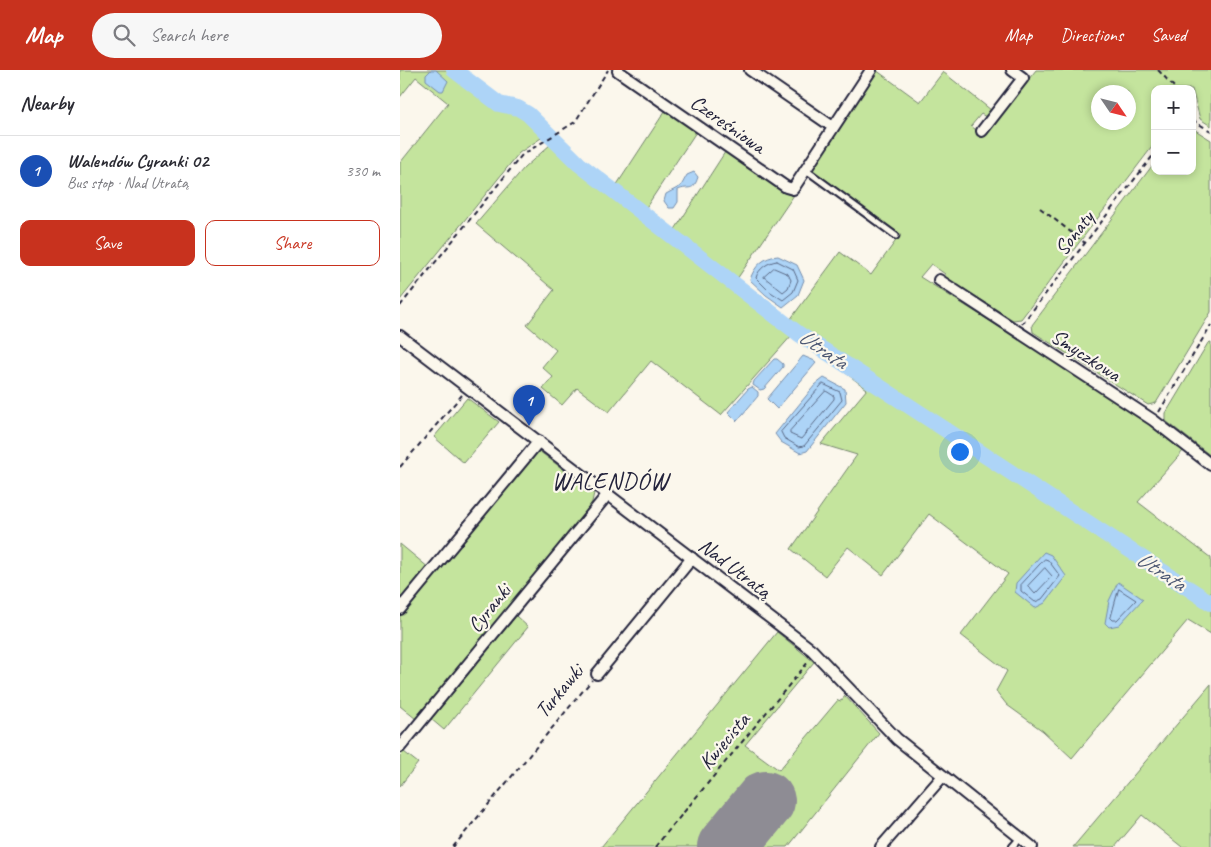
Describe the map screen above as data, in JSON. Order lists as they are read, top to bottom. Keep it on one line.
{"streets":{"street":["Czereśniowa","Smyczkowa","Nad Utratą","Cyranki","Turkawki"],"path":["Sonaty","Kwiecista"]},"crossings":[["Sonaty","Smyczkowa"],["Nad Utratą","Cyranki"],["Nad Utratą","Turkawki"],["Nad Utratą","Kwiecista"]],"districts":["WALENDÓW"],"water":["Utrata"],"north":"bottom right","page":{"header":"Map","search":"Search here","nav":["Map","Directions","Saved"],"heading":"Nearby","map_buttons":["+","−"],"list":[{"mark":"1","name":"Walendów Cyranki 02","note":"Bus stop · Nad Utratą","value":"330 m"}],"buttons":["Save","Share"],"pins":"1"}}
